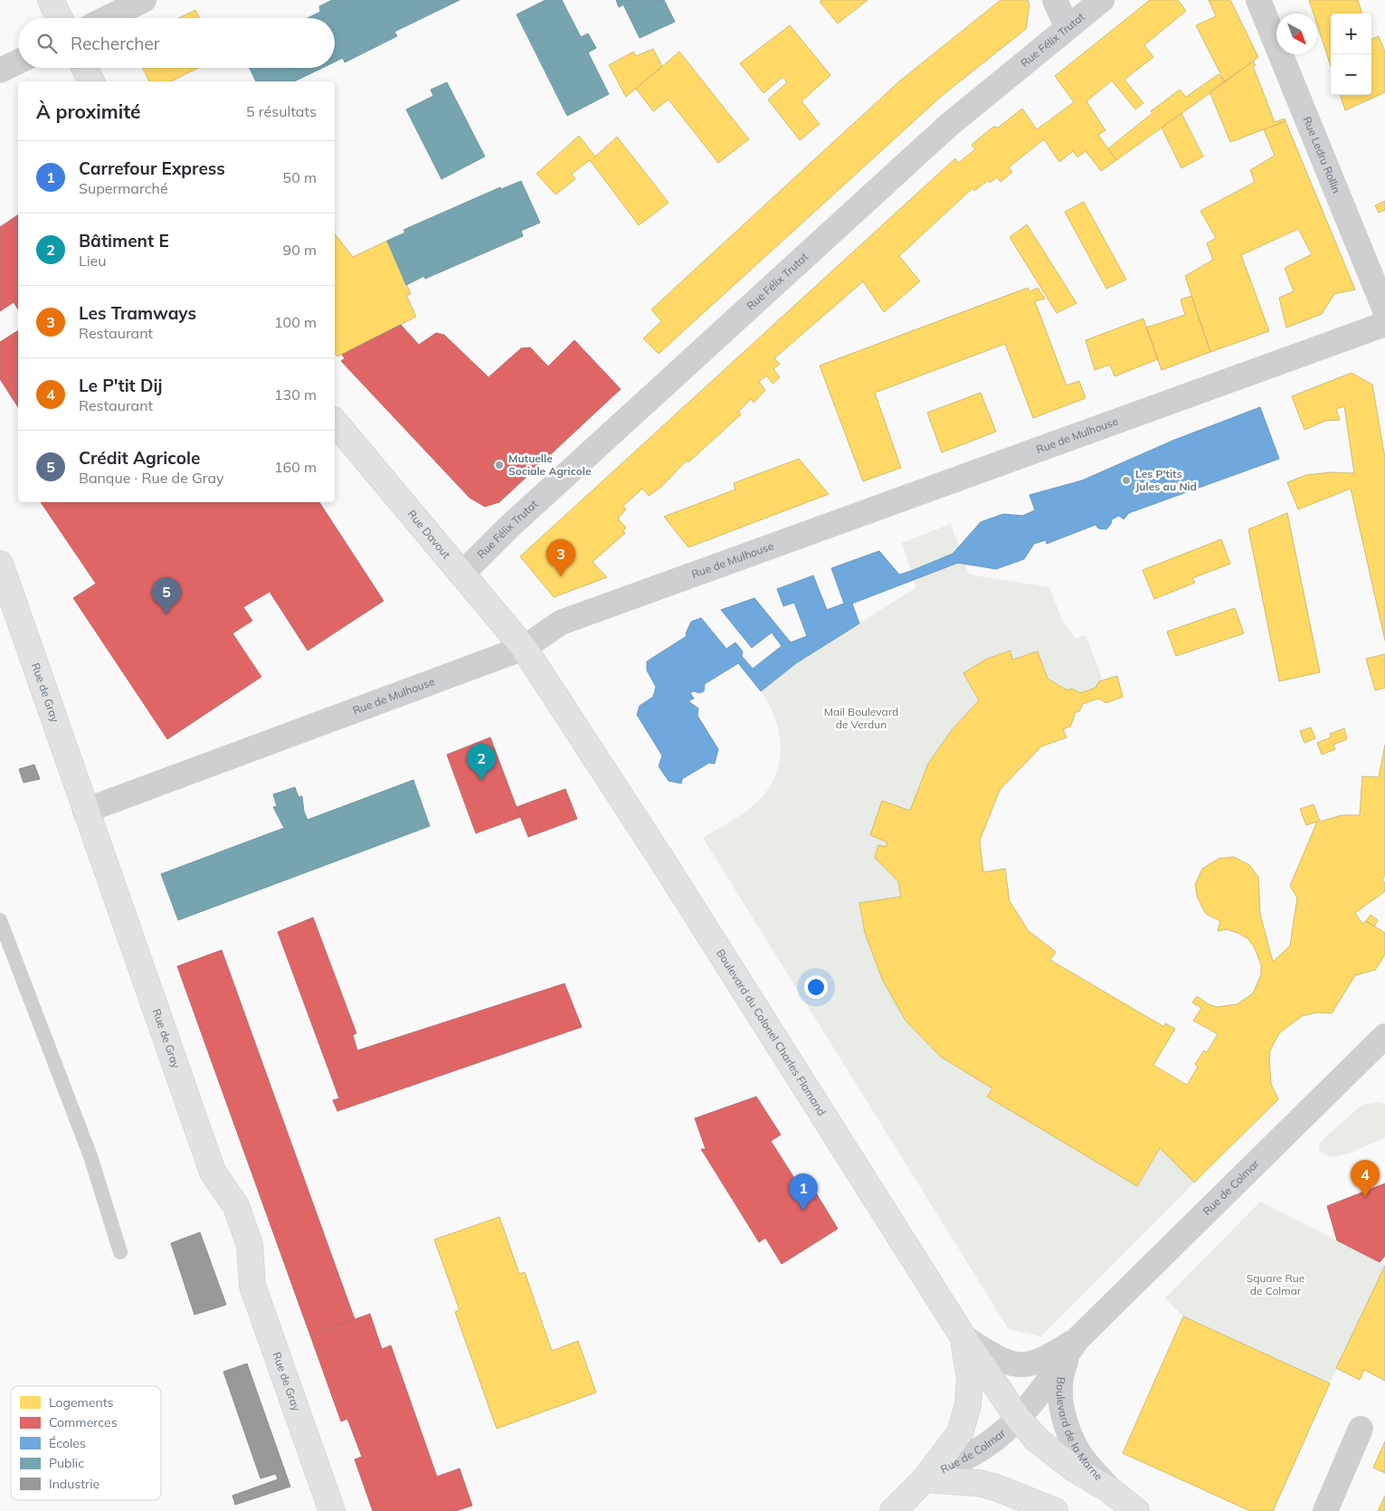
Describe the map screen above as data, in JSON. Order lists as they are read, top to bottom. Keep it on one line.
{"streets":{"street":["Rue Félix Trutat","Rue Ledru Rollin","Rue de Mulhouse","Rue Davout","Rue de Gray","Boulevard du Colonel Charles Flamand","Rue de Colmar","Boulevard de la Marne"]},"crossings":[["Rue Félix Trutat","Rue Davout"],["Rue de Mulhouse","Rue Davout"],["Rue de Mulhouse","Rue de Gray"],["Rue de Mulhouse","Boulevard du Colonel Charles Flamand"],["Rue Davout","Boulevard du Colonel Charles Flamand"],["Boulevard du Colonel Charles Flamand","Rue de Colmar"],["Boulevard du Colonel Charles Flamand","Boulevard de la Marne"],["Rue de Colmar","Boulevard de la Marne"]],"parks":["Mail Boulevard de Verdun","Square Rue de Colmar"],"places":["Mutuelle Sociale Agricole","Les P'tits Jules au Nid"],"legend":["Logements","Commerces","Écoles","Public","Industrie"],"north":"bottom right","page":{"map_buttons":["+","−"],"search":"Rechercher","heading":["À proximité","5 résultats"],"list":[{"mark":"1","name":"Carrefour Express","note":"Supermarché","value":"50 m"},{"mark":"2","name":"Bâtiment E","note":"Lieu","value":"90 m"},{"mark":"3","name":"Les Tramways","note":"Restaurant","value":"100 m"},{"mark":"4","name":"Le P'tit Dij","note":"Restaurant","value":"130 m"},{"mark":"5","name":"Crédit Agricole","note":"Banque · Rue de Gray","value":"160 m"}],"pins":["3","5","2","4","1"]}}
